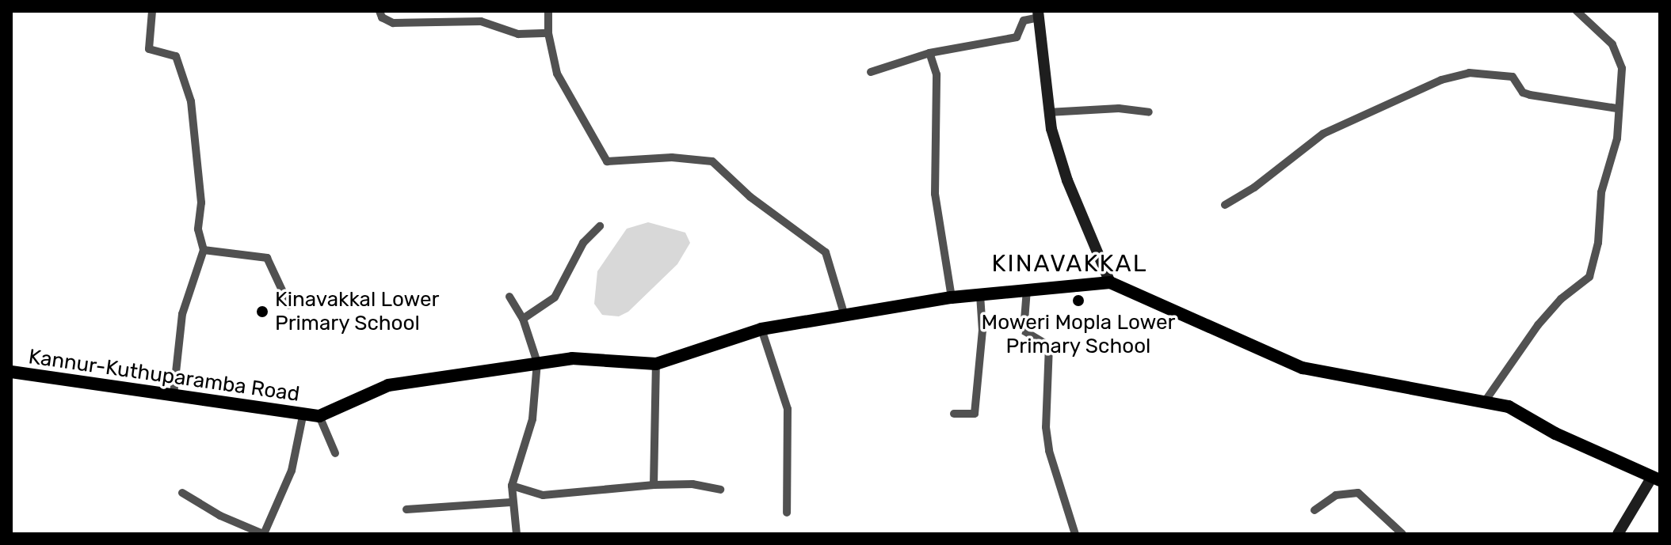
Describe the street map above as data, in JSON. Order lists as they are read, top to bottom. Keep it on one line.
{"streets":{"main road":["Kannur-Kuthuparamba Road"]},"districts":["KINAVAKKAL"],"places":["Moweri Mopla Lower Primary School","Kinavakkal Lower Primary School"]}
